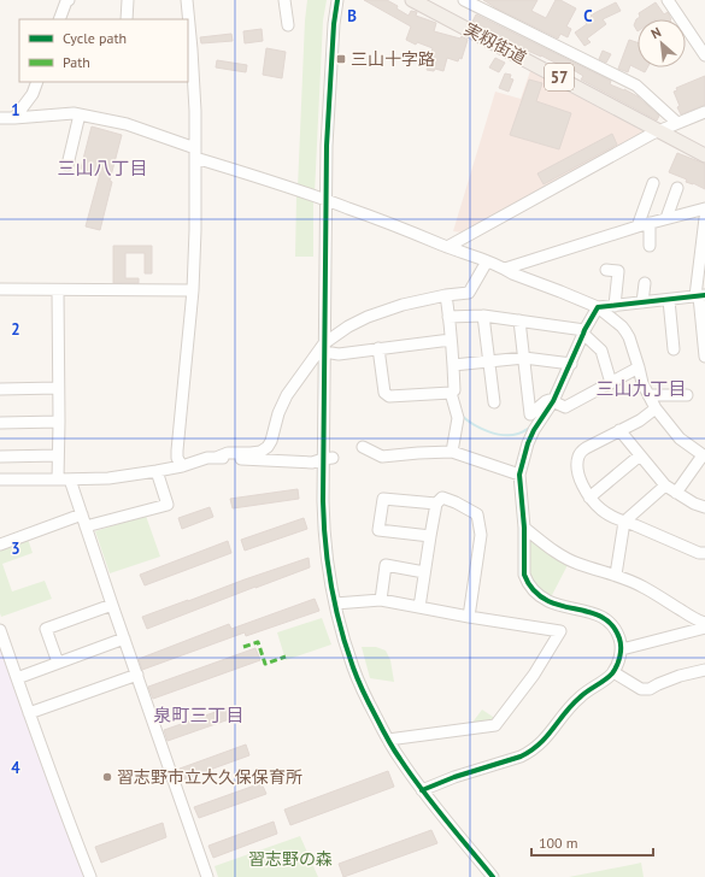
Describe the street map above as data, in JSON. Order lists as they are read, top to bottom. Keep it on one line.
{"streets":{"main road":["実籾街道","57"]},"districts":["三山八丁目","三山九丁目","泉町三丁目"],"parks":["習志野の森"],"places":{"transit":["三山十字路"],"other":["習志野市立大久保保育所"]},"legend":["Cycle path","Path"],"scale_bar":"100 m","north":"top left","grid":{"columns":["B","C"],"rows":["1","2","3","4"]}}
